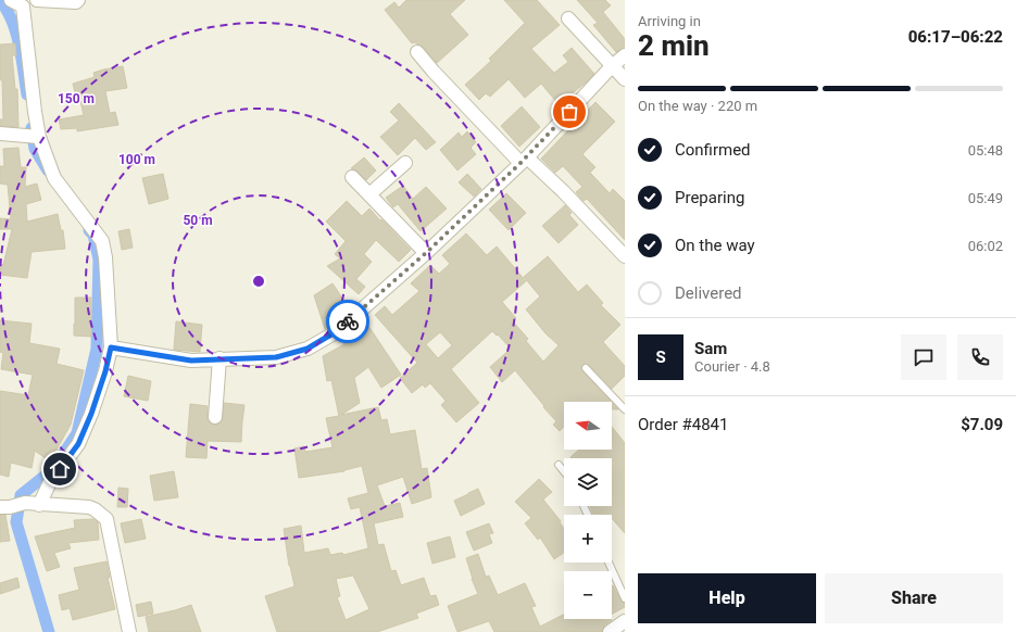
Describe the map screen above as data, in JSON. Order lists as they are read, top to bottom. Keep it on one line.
{"north":"left","page":{"heading":["2 min","Arriving in","06:17–06:22"],"panel":["Sam","Courier · 4.8","Order #4841","$7.09"],"bar":"On the way · 220 m","list":[["Confirmed","05:48"],["Preparing","05:49"],["On the way","06:02"],"Delivered"],"round":"S","map_buttons":["+","−"],"buttons":["Help","Share"]},"rings":["150 m","100 m","50 m"]}
